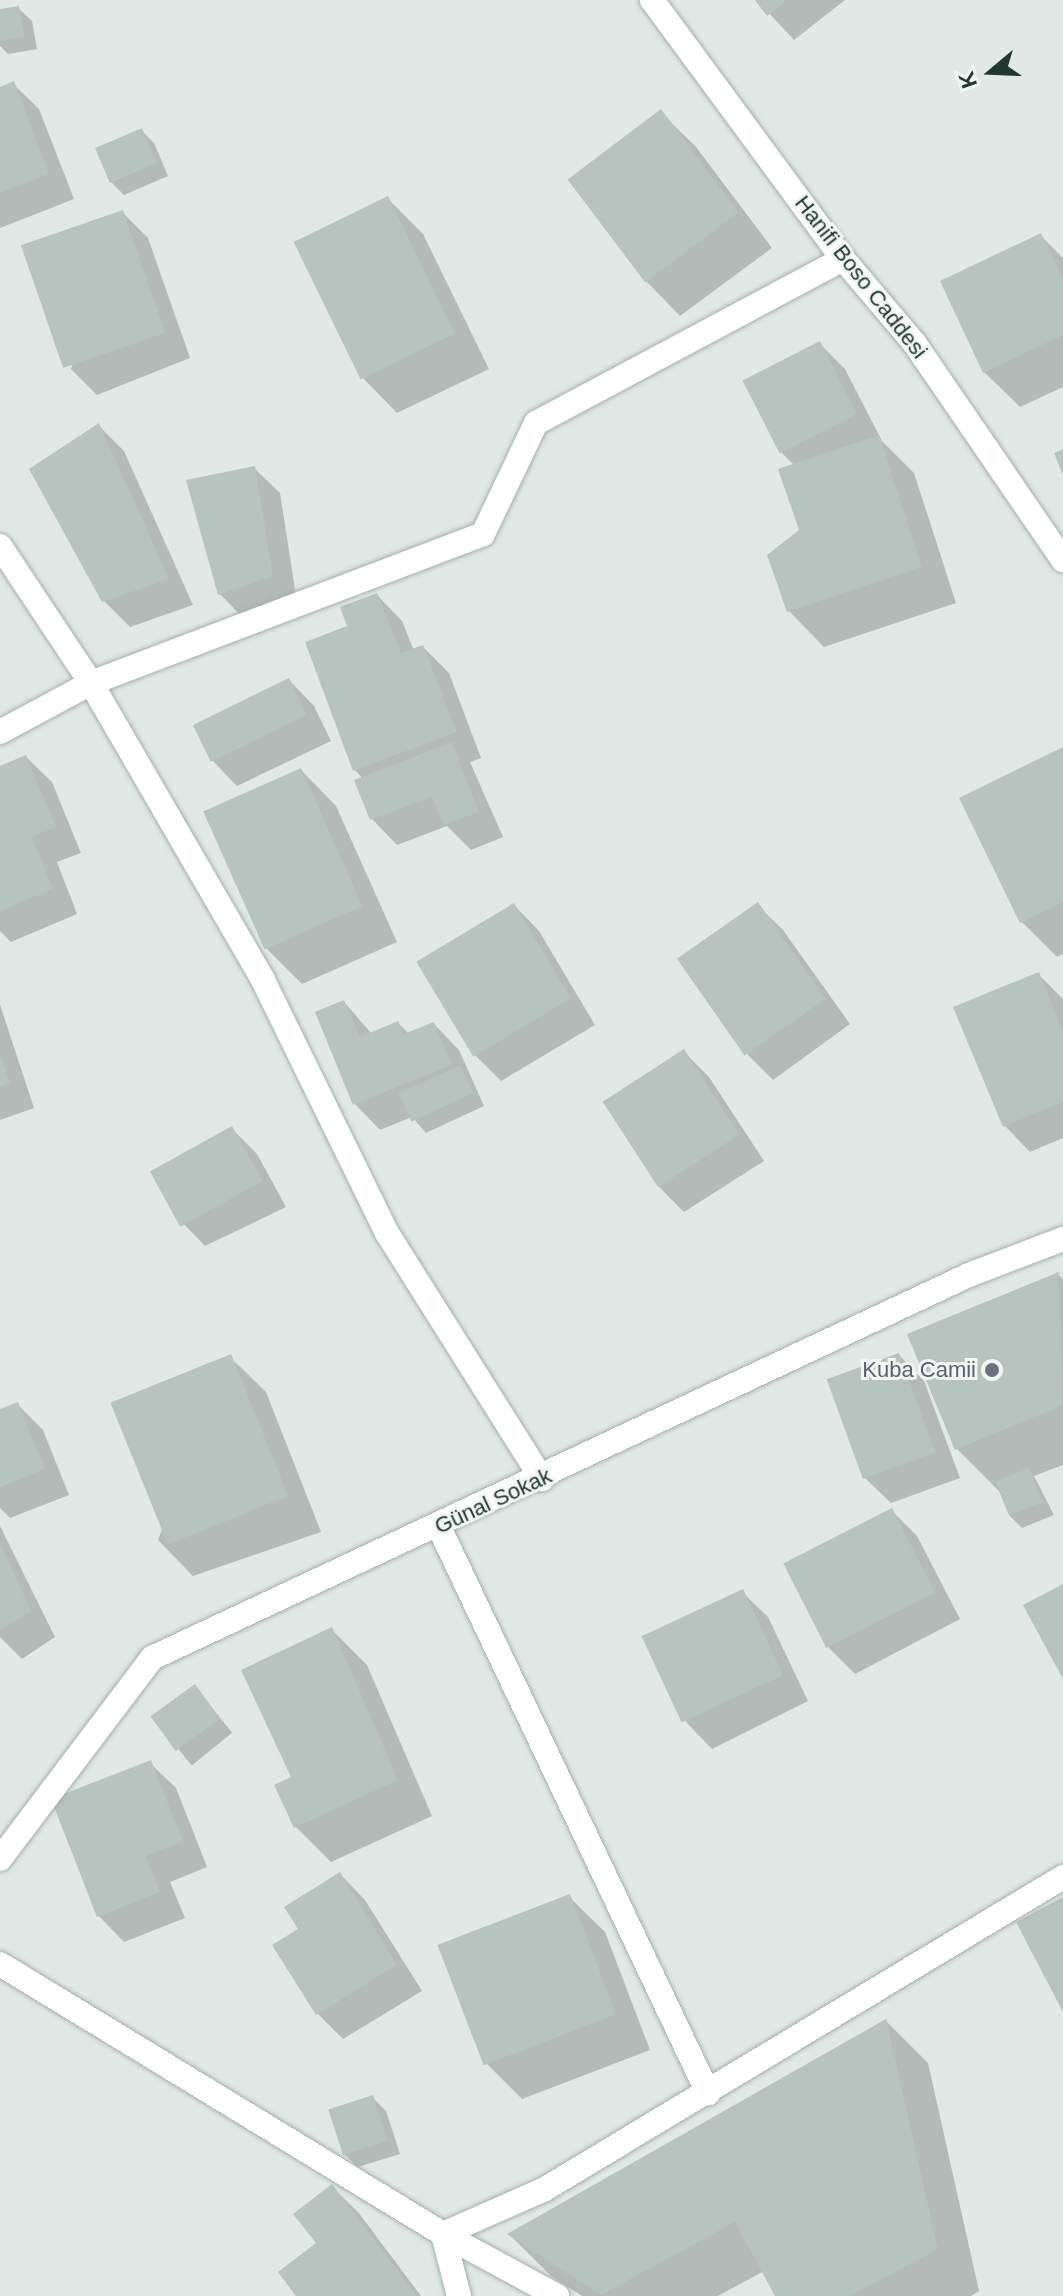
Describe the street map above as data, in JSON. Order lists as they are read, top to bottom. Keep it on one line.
{"streets":{"street":["Hanifi Boso Caddesi","Günal Sokak"]},"places":["Kuba Camii"],"north":"left"}
